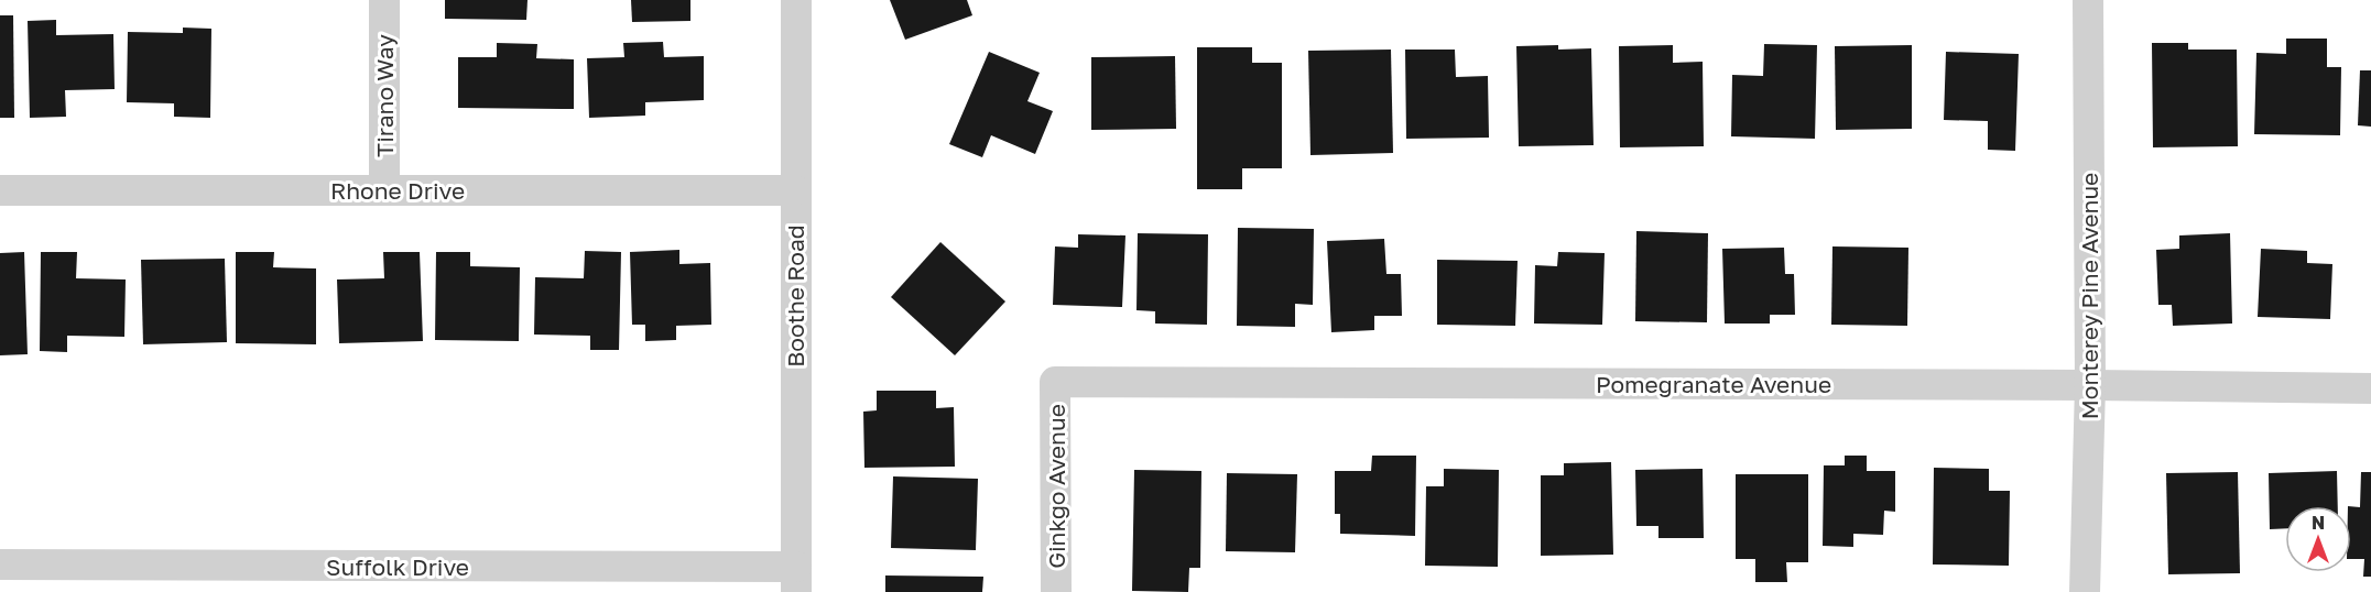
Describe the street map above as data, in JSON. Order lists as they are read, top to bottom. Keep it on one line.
{"streets":{"street":["Tirano Way","Rhone Drive","Boothe Road","Monterey Pine Avenue","Pomegranate Avenue","Ginkgo Avenue","Suffolk Drive"]},"crossings":[["Tirano Way","Rhone Drive"],["Rhone Drive","Boothe Road"],["Boothe Road","Suffolk Drive"],["Monterey Pine Avenue","Pomegranate Avenue"],["Pomegranate Avenue","Ginkgo Avenue"]],"north":"top"}
